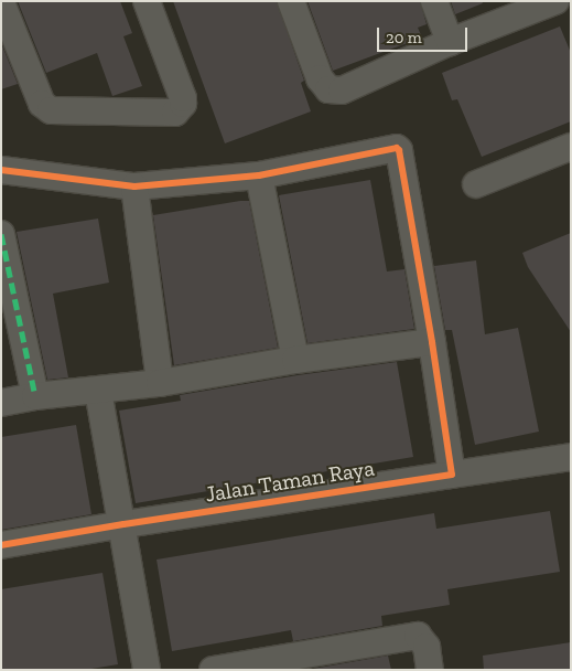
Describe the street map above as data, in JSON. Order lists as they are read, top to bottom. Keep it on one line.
{"streets":{"street":["Jalan Taman Raya"]},"scale_bar":"20 m"}
